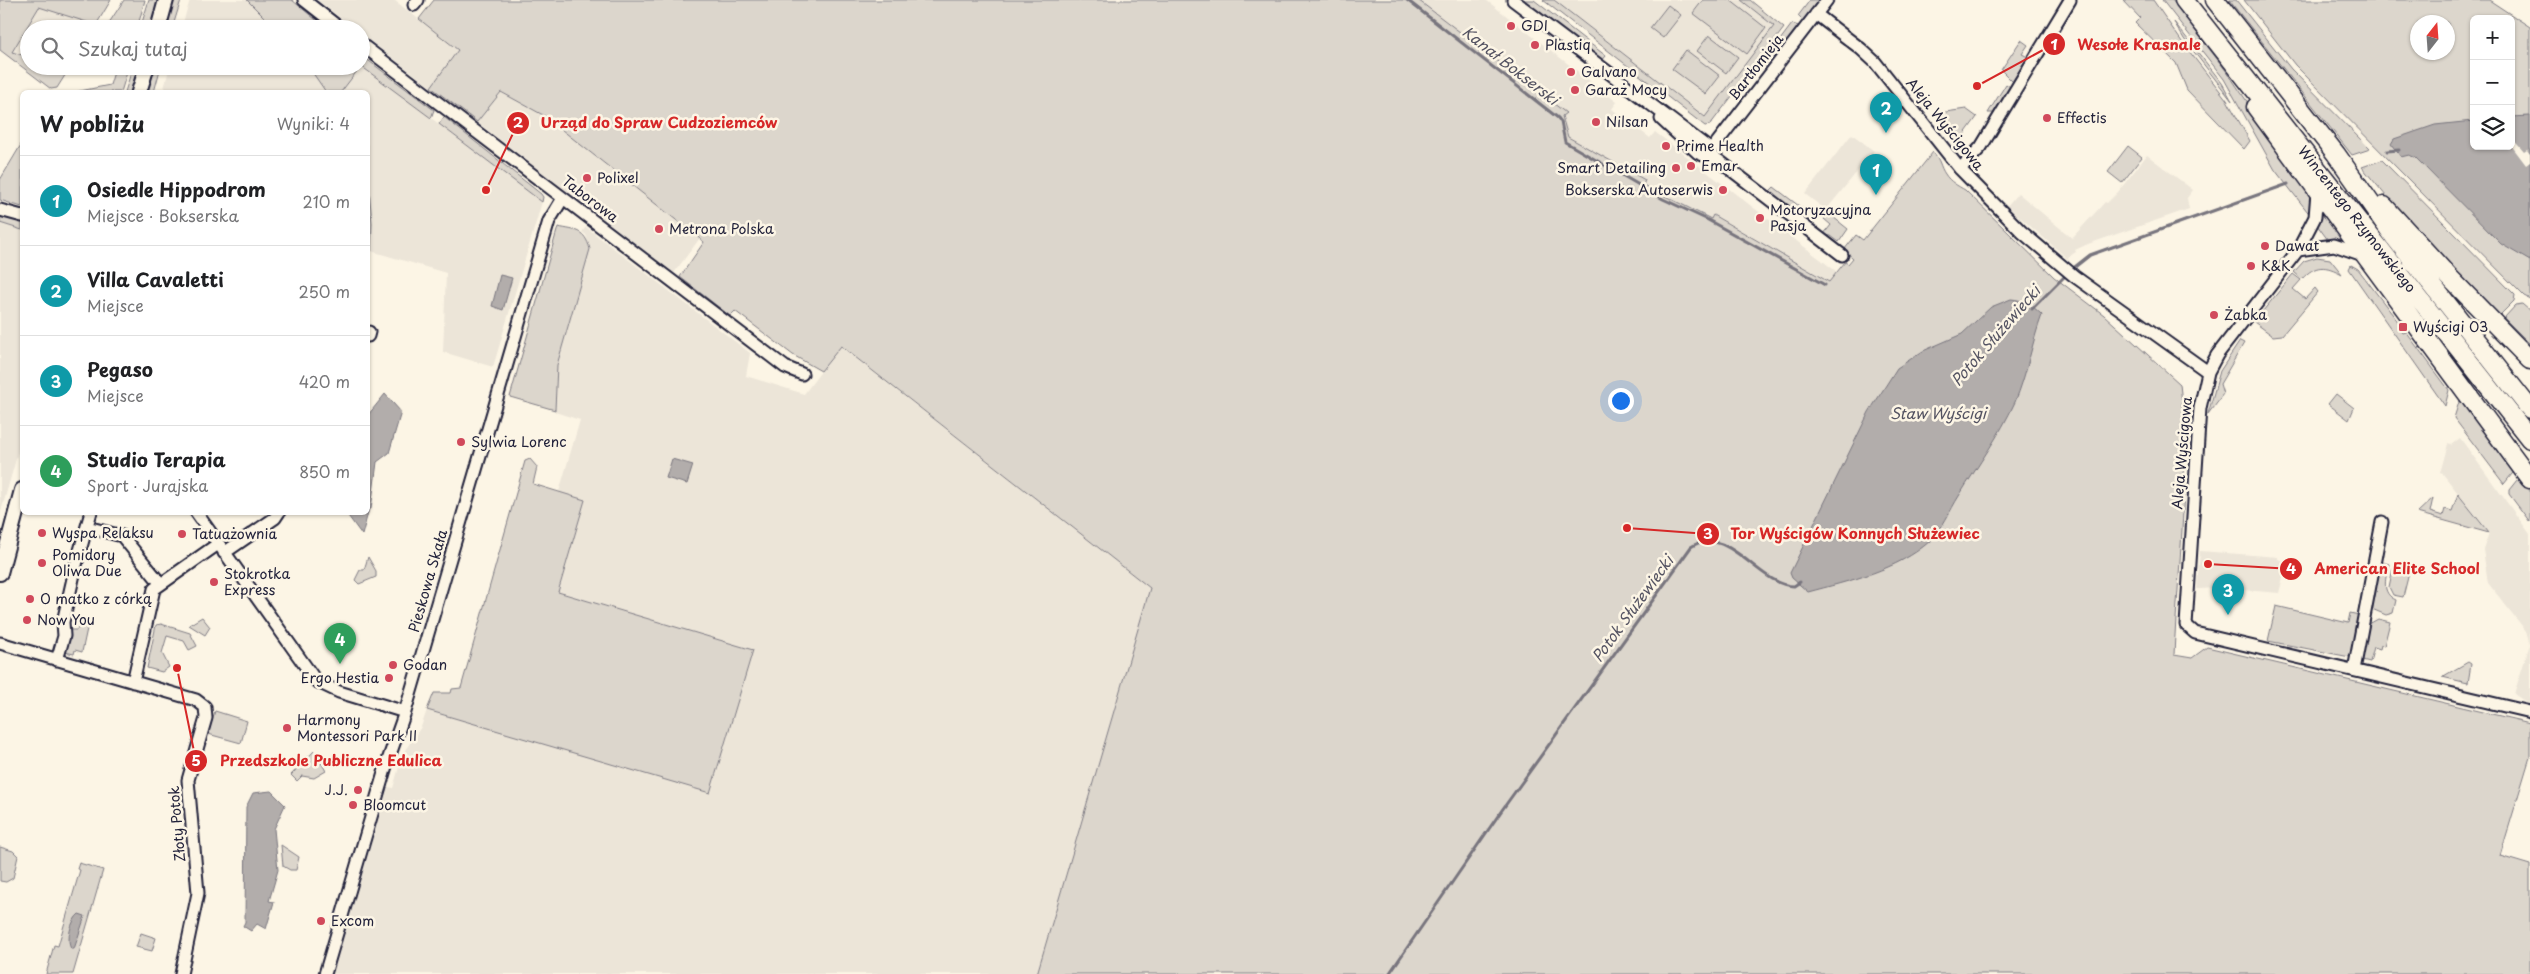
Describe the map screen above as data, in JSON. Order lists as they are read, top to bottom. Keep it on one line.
{"streets":{"main road":["Wincentego Rzymowskiego"],"street":["Bartłomieja","Aleja Wyścigowa","Taborowa","Pieskowa Skała","Złoty Potok"]},"crossings":[["Bartłomieja","Aleja Wyścigowa"],["Taborowa","Pieskowa Skała"]],"water":["Kanał Bokserski","Potok Służewiecki","Staw Wyścigi"],"places":{"other":["GDI","Plastiq","Galvano","Wesołe Krasnale","Garaż Mocy","Effectis","Nilsan","Prime Health","Emar","Smart Detailing","Polixel","Urząd do Spraw Cudzoziemców","Bokserska Autoserwis","Motoryzacyjna Pasja","Metrona Polska","Dawat","K&K","Żabka","Sylwia Lorenc","Tor Wyścigów Konnych Służewiec","Wyspa Relaksu","Tatuażownia","Pomidory Oliwa Due","American Elite School","Stokrotka Express","O matko z córką","Now You","Godan","Przedszkole Publiczne Edulica","Ergo Hestia","Harmony Montessori Park II","J.J.","Bloomcut","Excom"],"transit":["Wyścigi 03"]},"north":"top","page":{"map_buttons":["+","−"],"search":"Szukaj tutaj","heading":["W pobliżu","Wyniki: 4"],"pins":["2","1","3","4"],"list":[{"mark":"1","name":"Osiedle Hippodrom","note":"Miejsce · Bokserska","value":"210 m"},{"mark":"2","name":"Villa Cavaletti","note":"Miejsce","value":"250 m"},{"mark":"3","name":"Pegaso","note":"Miejsce","value":"420 m"},{"mark":"4","name":"Studio Terapia","note":"Sport · Jurajska","value":"850 m"}]}}
